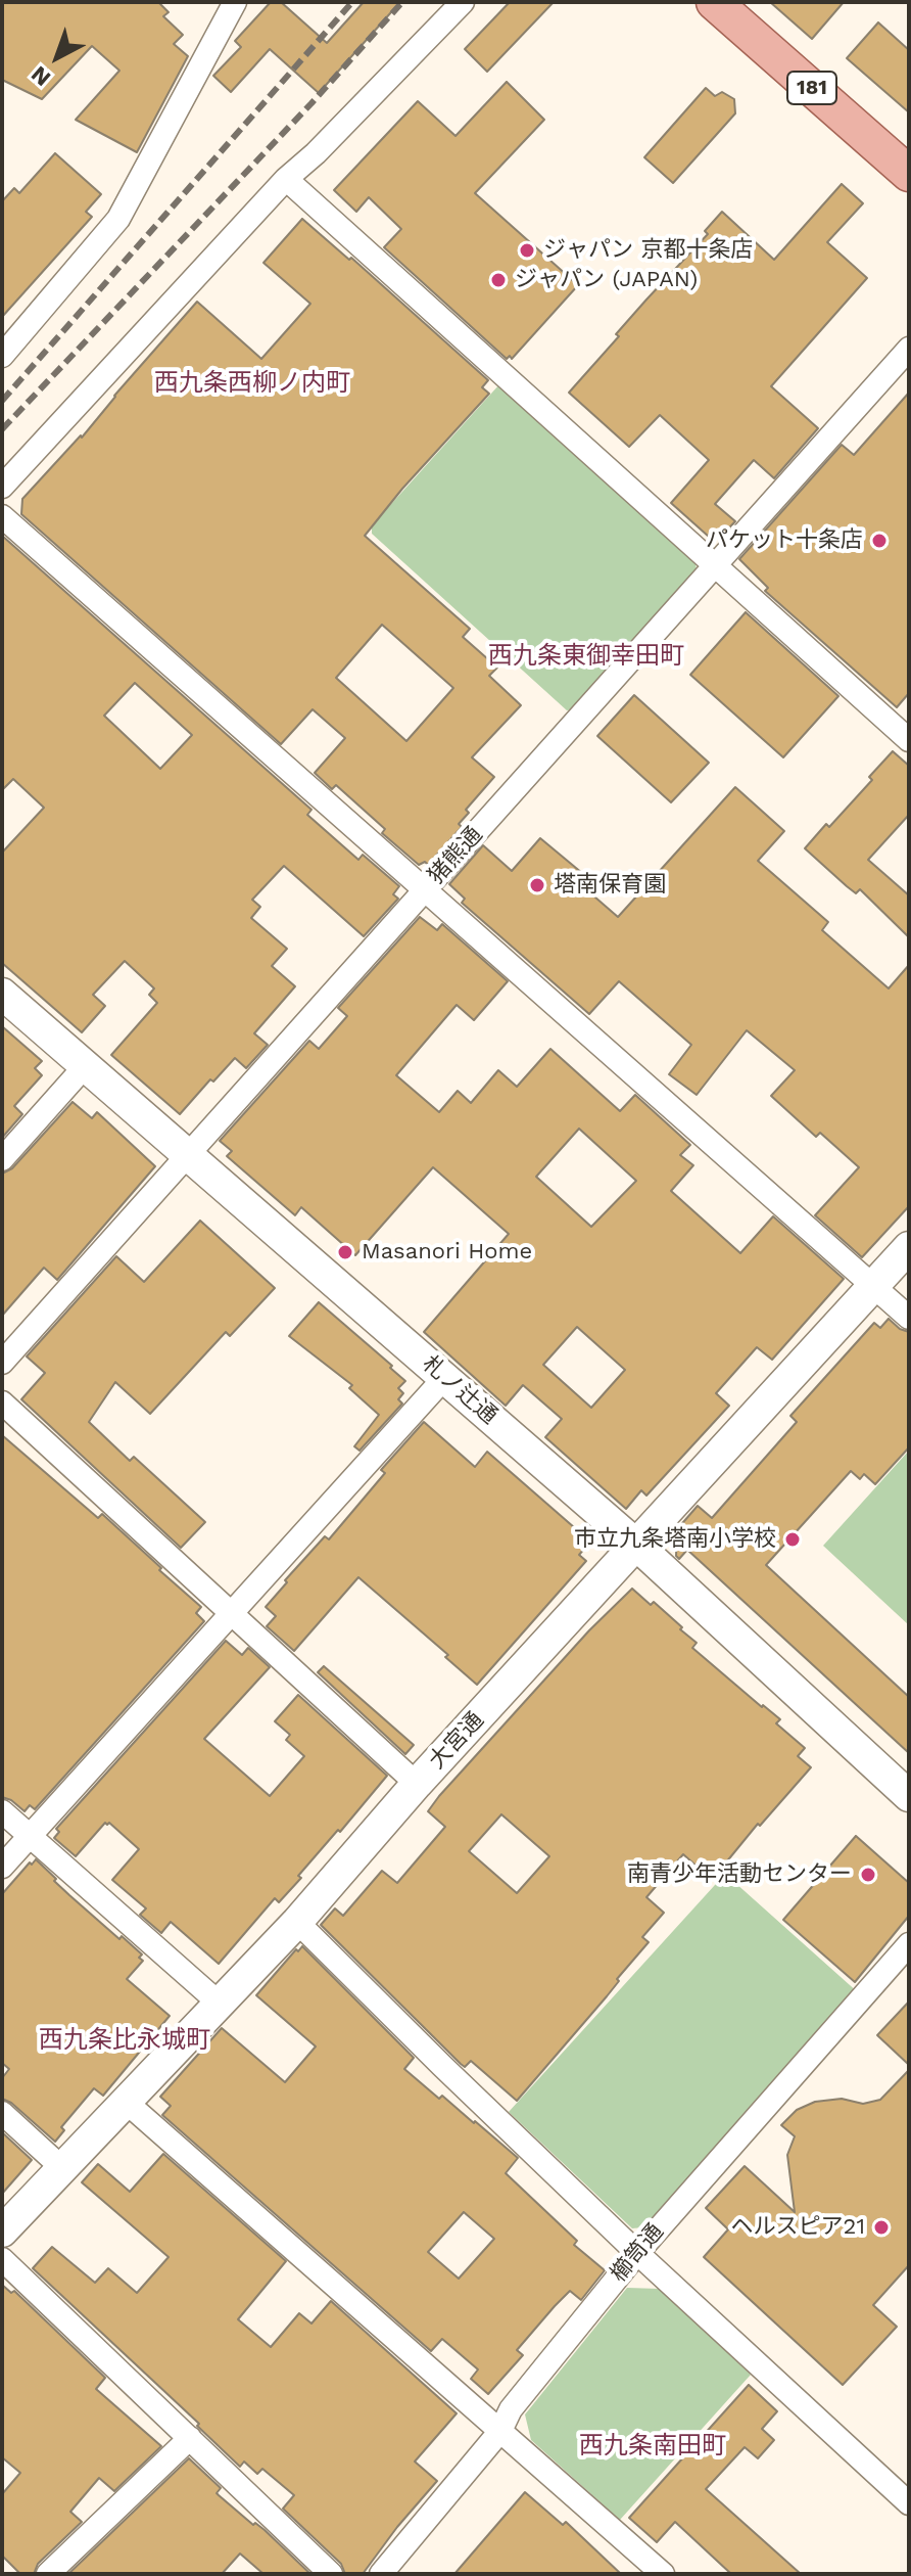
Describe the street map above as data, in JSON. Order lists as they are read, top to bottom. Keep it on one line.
{"streets":{"main road":["181"],"street":["猪熊通","札ノ辻通","大宮通","櫛笥通"]},"crossings":[["猪熊通","札ノ辻通"],["札ノ辻通","大宮通"]],"districts":["西九条西柳ノ内町","西九条東御幸田町","西九条比永城町","西九条南田町"],"places":["ジャパン 京都十条店","ジャパン (JAPAN)","パケット十条店","塔南保育園","Masanori Home","市立九条塔南小学校","南青少年活動センター","ヘルスピア21"],"north":"bottom left"}
